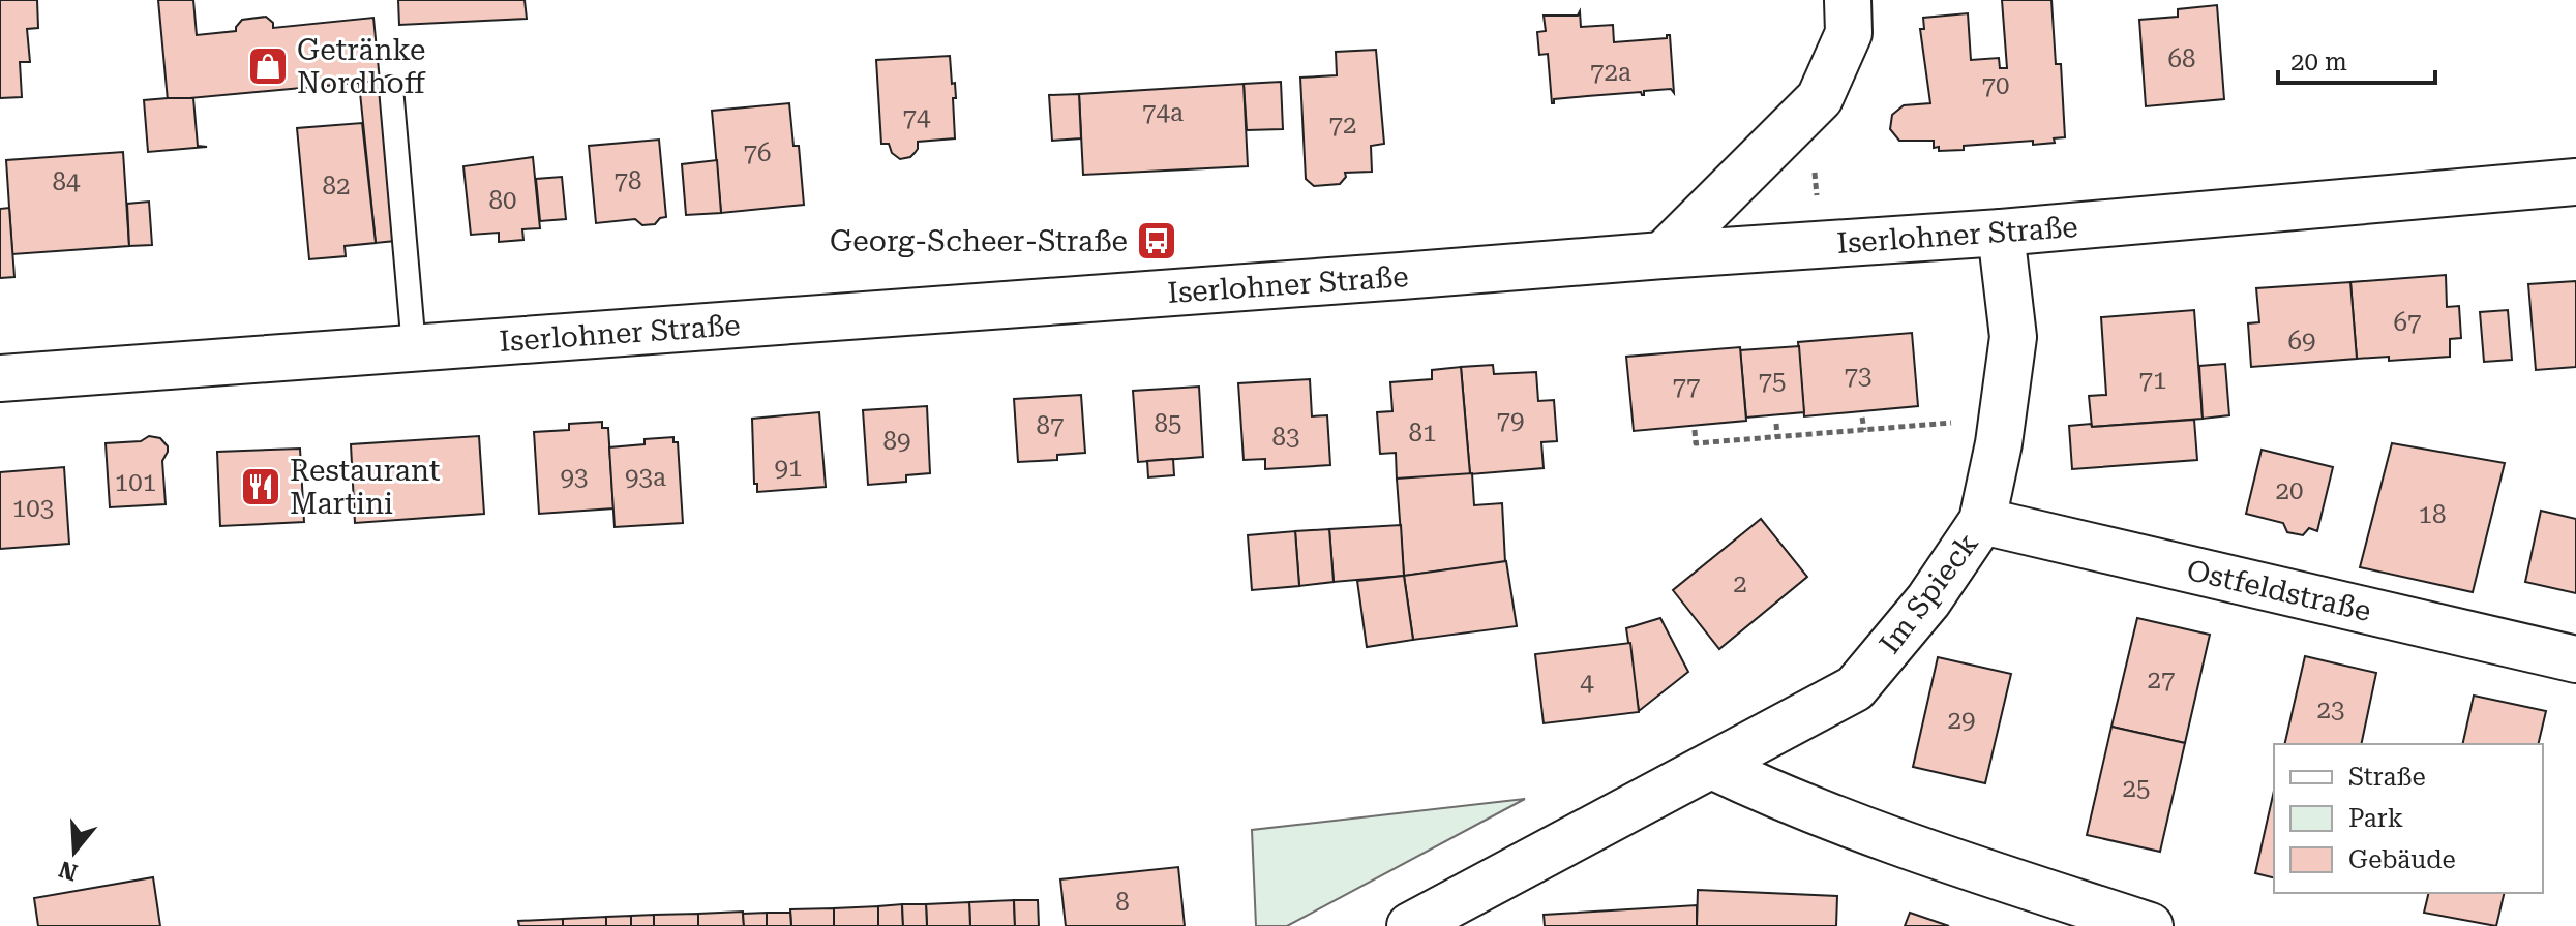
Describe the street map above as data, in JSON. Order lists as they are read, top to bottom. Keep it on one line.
{"streets":{"main road":["Iserlohner Straße","Ostfeldstraße","Im Spieck"]},"crossings":[["Iserlohner Straße","Im Spieck"],["Ostfeldstraße","Im Spieck"]],"places":{"shop":["Getränke Nordhoff"],"bus stop":["Georg-Scheer-Straße"],"restaurant":["Restaurant Martini"]},"house_numbers":["68","72a","70","74a","74","72","76","78","84","82","80","67","69","73","71","75","77","79","85","87","81","83","89","91","93","93a","101","20","103","18","2","27","4","23","29","25","8"],"legend":["Straße","Park","Gebäude"],"scale_bar":"20 m","north":"bottom"}
